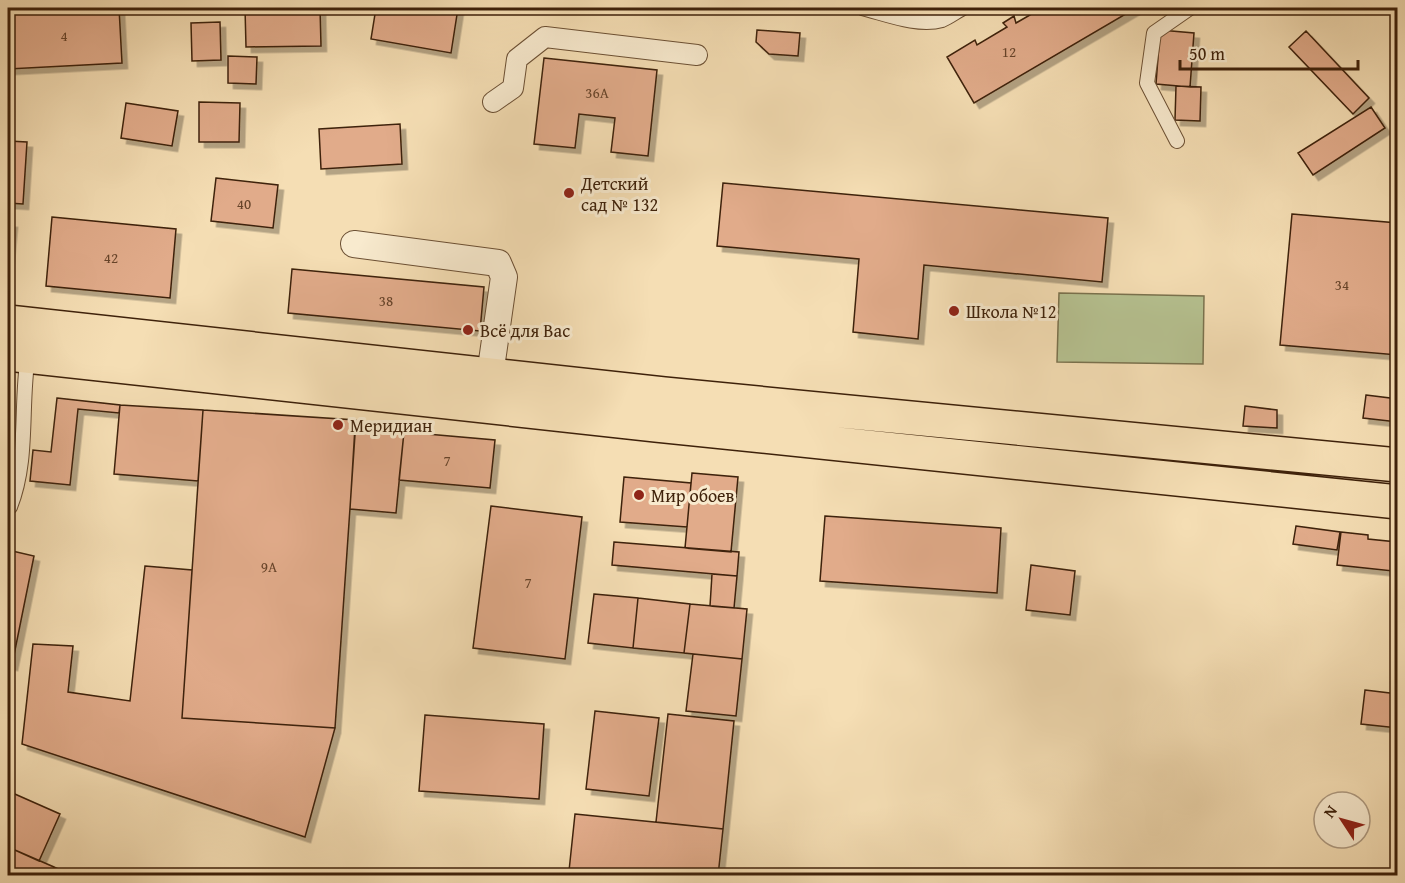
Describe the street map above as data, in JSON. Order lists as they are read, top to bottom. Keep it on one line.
{"places":["Детский сад № 132","Школа №12","Всё для Вас","Меридиан","Мир обоев"],"house_numbers":["4","12","36А","40","42","34","38","7","9А","7"],"scale_bar":"50 m","north":"top left"}
